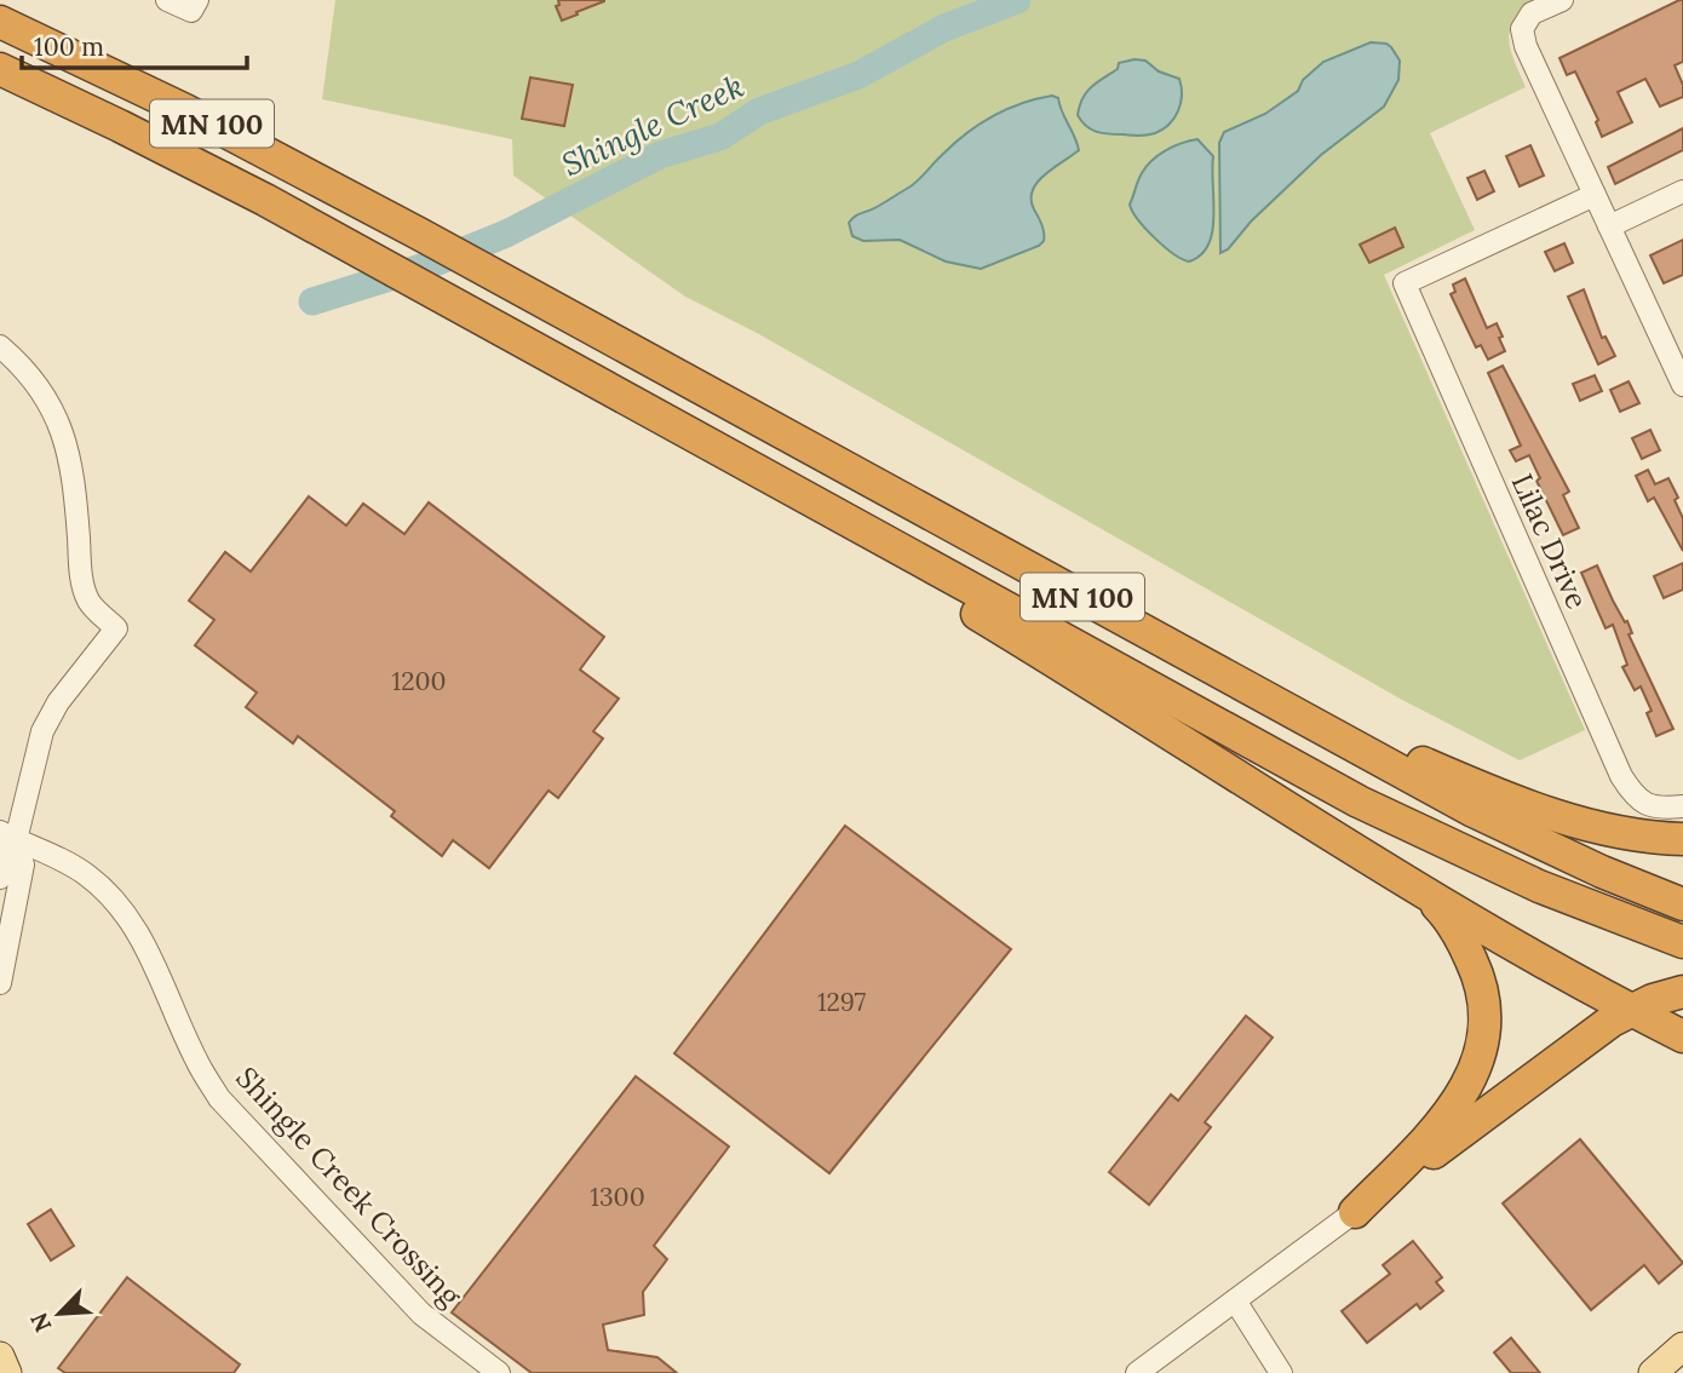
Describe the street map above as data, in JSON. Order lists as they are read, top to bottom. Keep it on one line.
{"streets":{"highway":["MN 100"],"street":["Lilac Drive","Shingle Creek Crossing"]},"water":["Shingle Creek"],"house_numbers":["1200","1297","1300"],"scale_bar":"100 m","north":"bottom left"}
